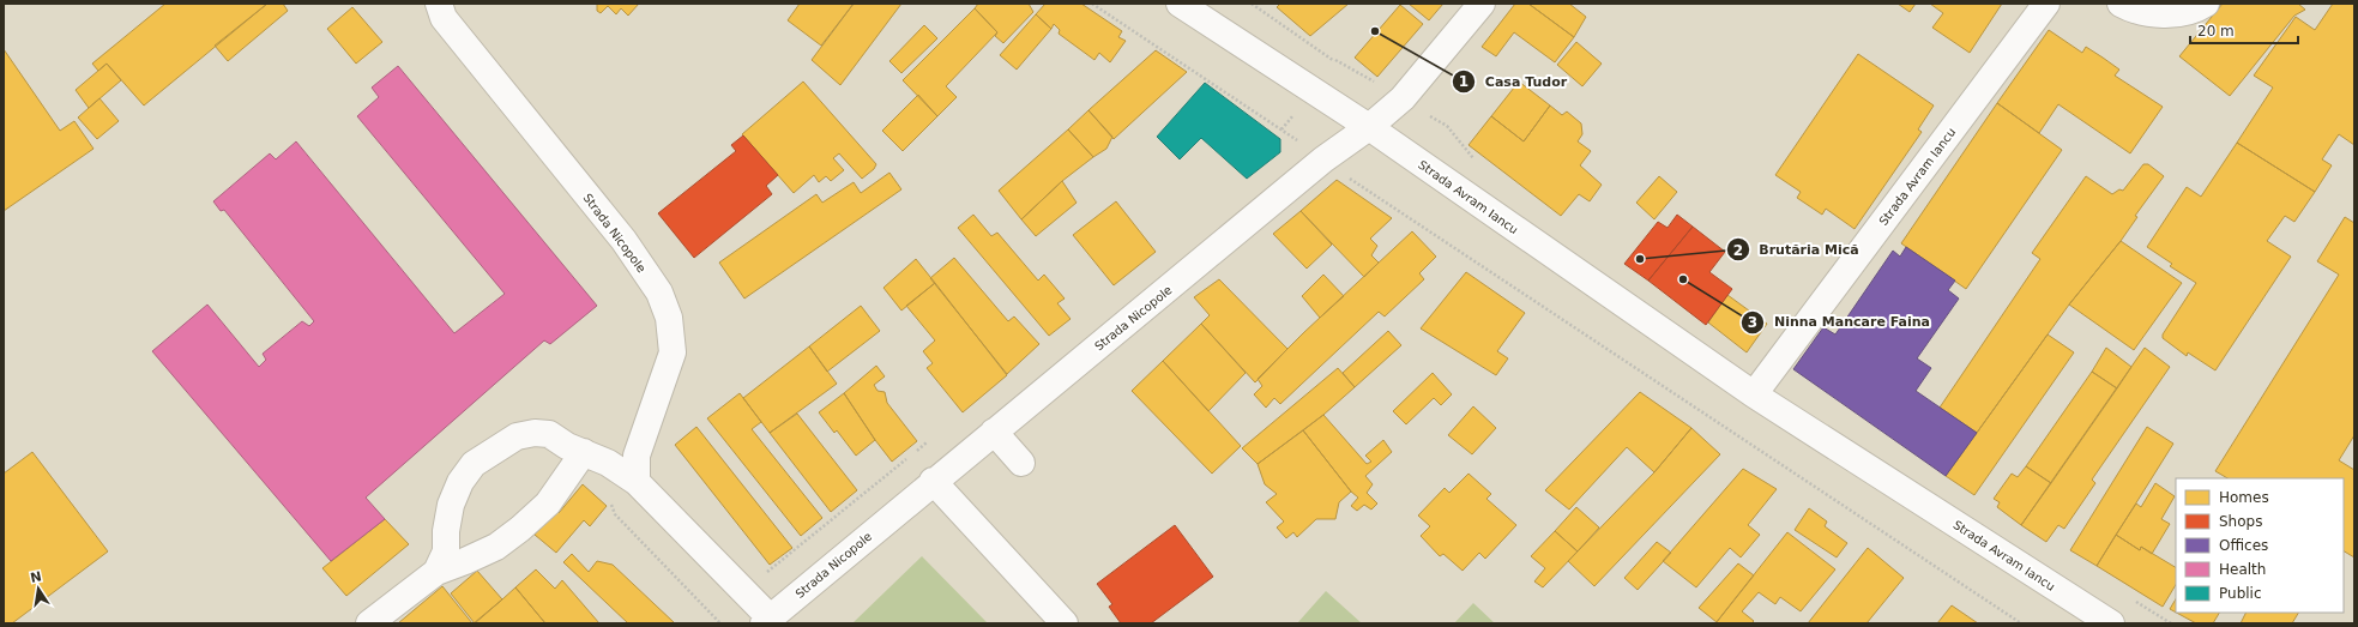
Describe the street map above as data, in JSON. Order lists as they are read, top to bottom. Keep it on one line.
{"streets":{"street":["Strada Avram Iancu","Strada Nicopole"]},"crossings":[["Strada Avram Iancu","Strada Nicopole"]],"places":["Casa Tudor","Brutăria Mică","Ninna Mancare Faina"],"legend":["Homes","Shops","Offices","Health","Public"],"scale_bar":"20 m","north":"top"}
